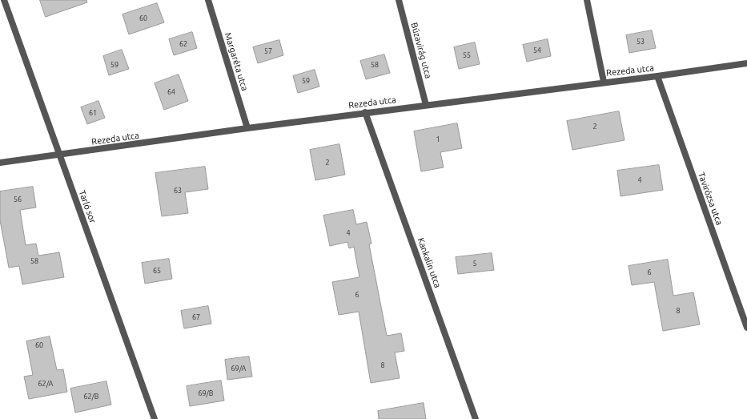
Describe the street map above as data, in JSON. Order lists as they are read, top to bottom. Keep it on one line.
{"streets":{"street":["Búzavirág utca","Margaréta utca","Rezeda utca","Tavirózsa utca","Tarló sor","Kankalin utca"]},"crossings":[["Búzavirág utca","Rezeda utca"],["Margaréta utca","Rezeda utca"],["Rezeda utca","Tavirózsa utca"],["Rezeda utca","Tarló sor"],["Rezeda utca","Kankalin utca"]],"house_numbers":["60","53","62","54","57","55","59","58","59","64","61","2","1","2","4","63","56","4","58","5","65","6","6","8","67","60","8","69/A","62/A","69/B","62/B"]}
